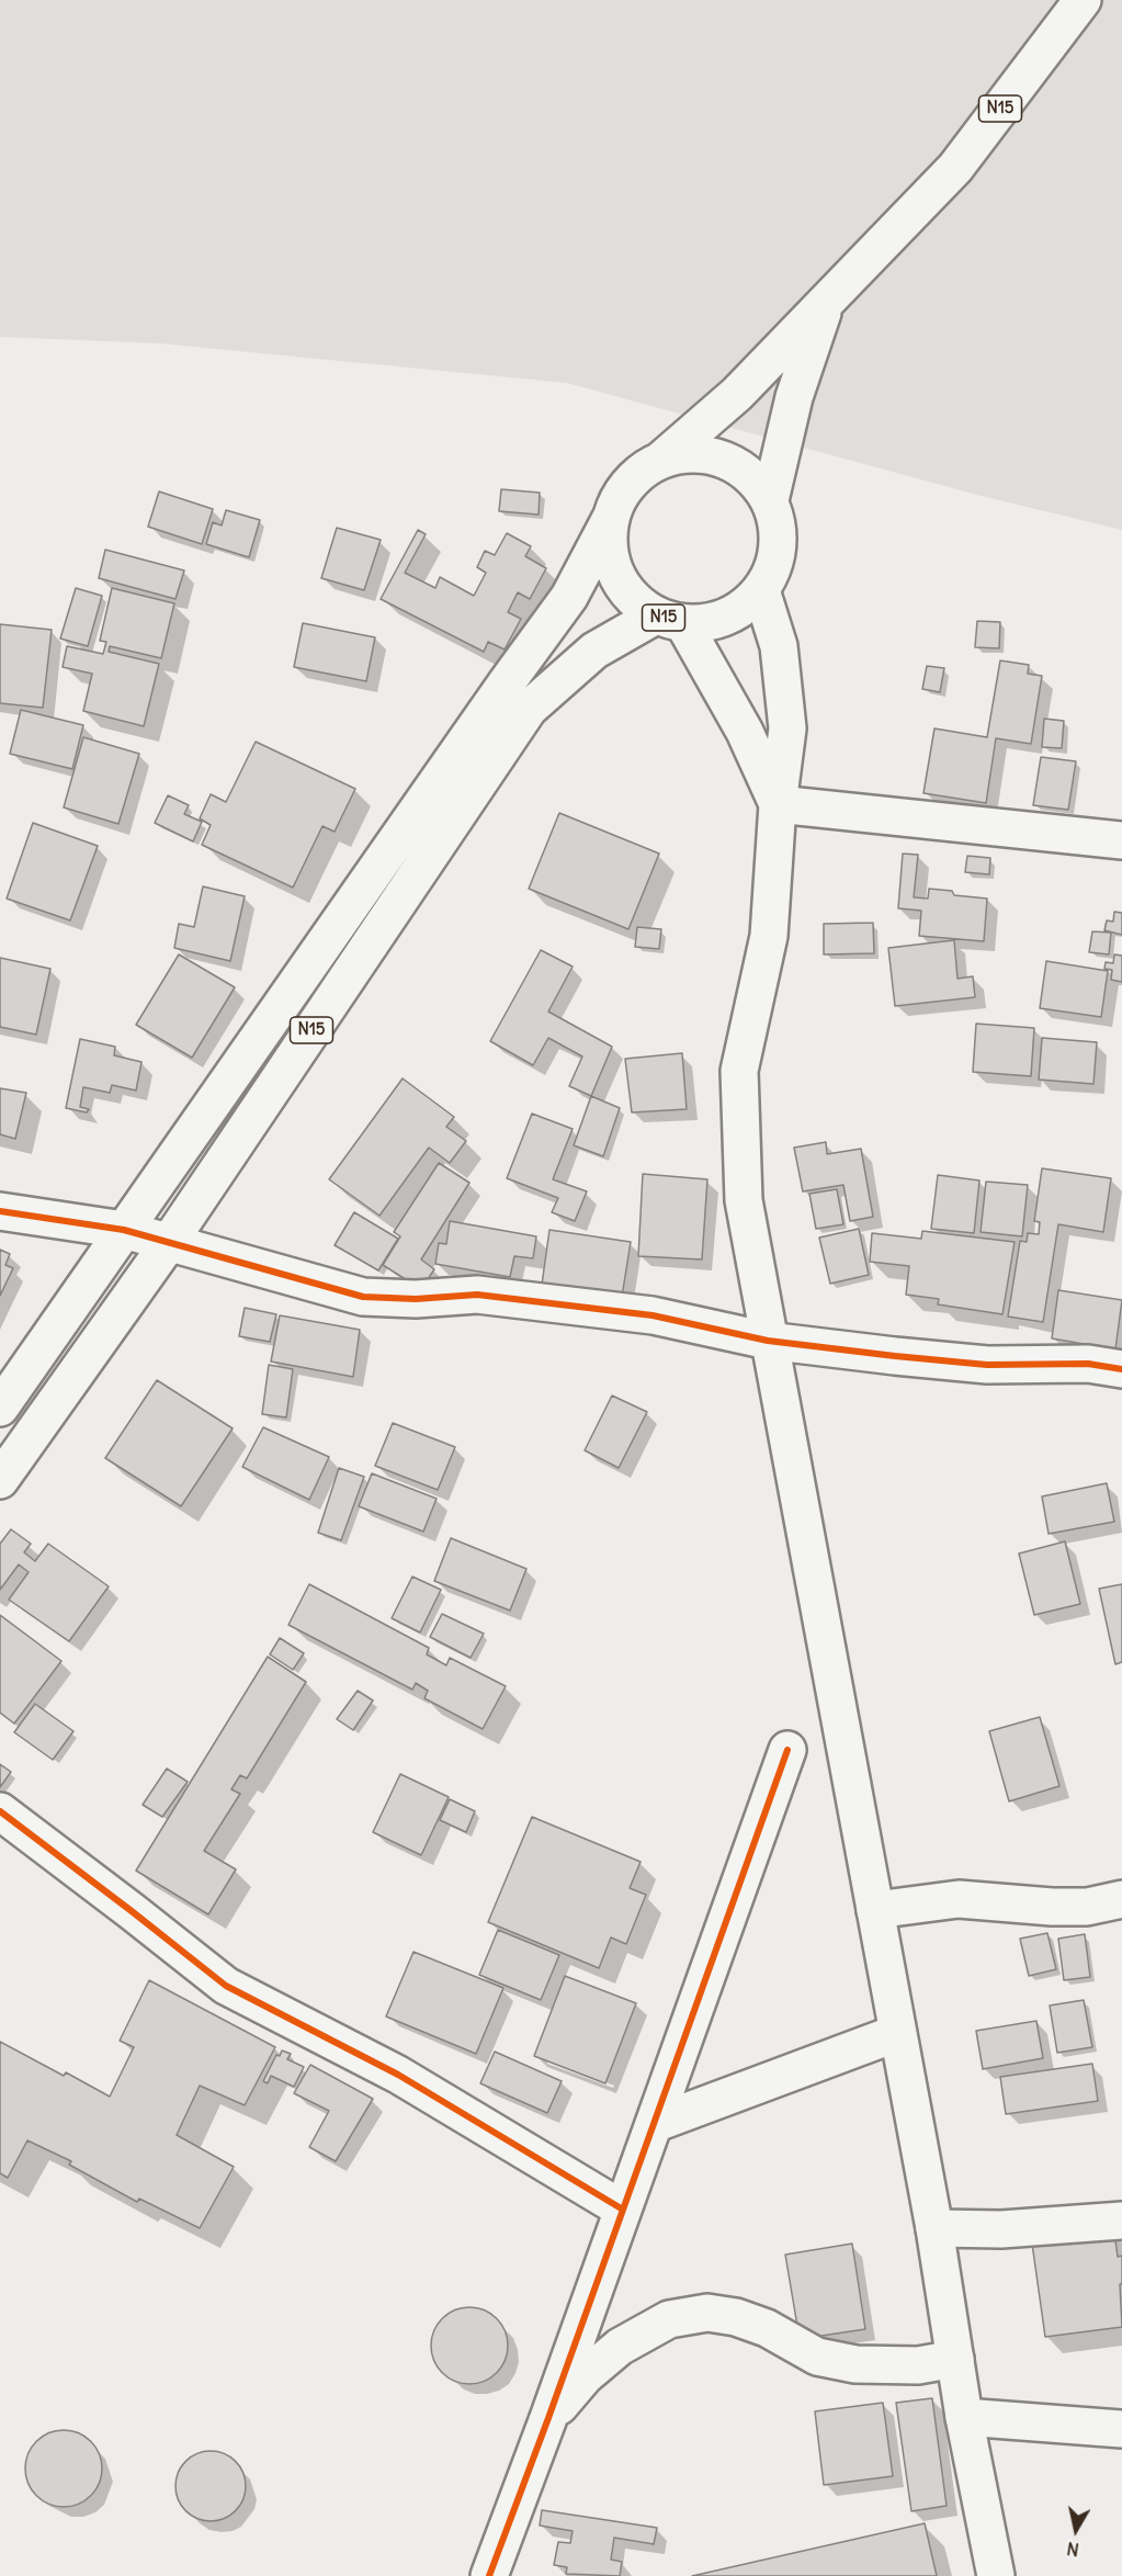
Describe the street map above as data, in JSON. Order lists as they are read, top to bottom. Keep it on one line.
{"streets":{"main road":["N15"]},"north":"bottom"}
